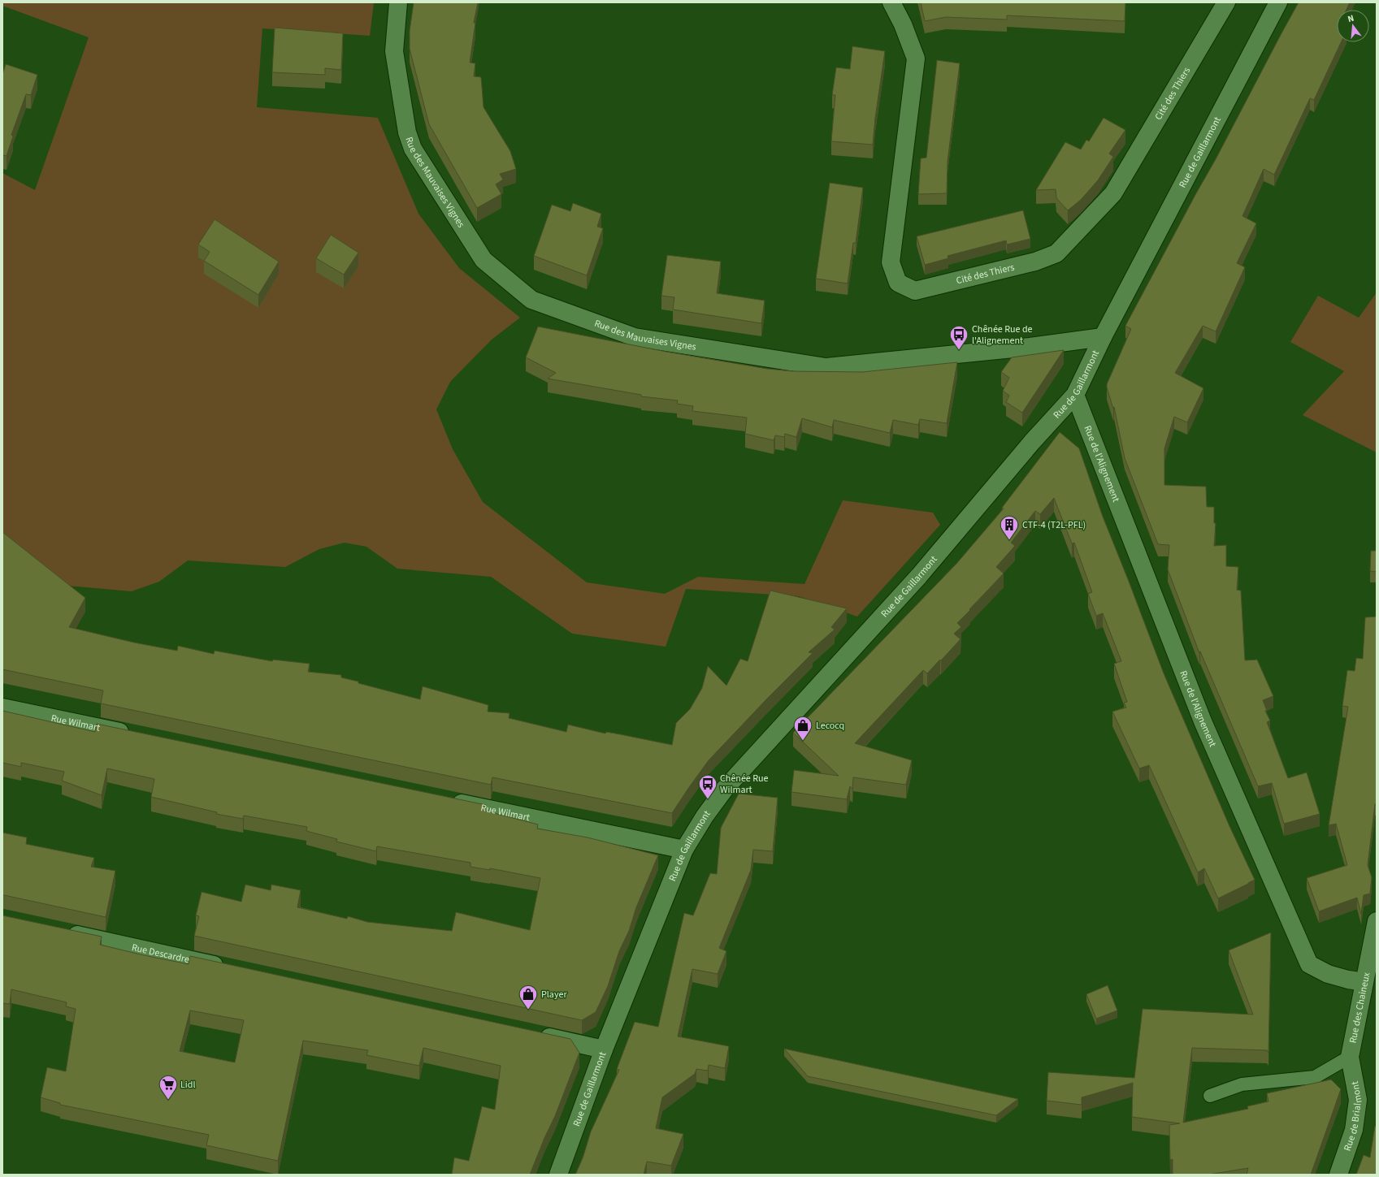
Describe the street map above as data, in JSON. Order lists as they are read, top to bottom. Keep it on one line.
{"streets":{"street":["Cité des Thiers","Rue de Gaillarmont","Rue des Mauvaises Vignes","Rue de l'Alignement","Rue Wilmart","Rue Descardre","Rue des Chaineux","Rue de Brialmont"]},"crossings":[["Rue de Gaillarmont","Rue des Mauvaises Vignes"],["Rue de Gaillarmont","Rue de l'Alignement"],["Rue de Gaillarmont","Rue Wilmart"],["Rue de l'Alignement","Rue des Chaineux"],["Rue des Chaineux","Rue de Brialmont"]],"places":{"bus stop":["Chênée Rue de l'Alignement","Chênée Rue Wilmart"],"building":["CTF-4 (T2L-PFL)"],"shop":["Lecocq","Player"],"supermarket":["Lidl"]},"north":"top"}
